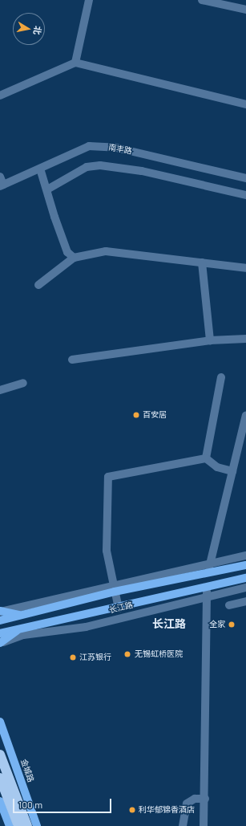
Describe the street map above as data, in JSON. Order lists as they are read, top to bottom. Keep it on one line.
{"streets":{"main road":["长江路","金城路"],"street":["南丰路"]},"districts":["长江路"],"places":["百安居","全家","无锡虹桥医院","江苏银行","利华郁锦香酒店"],"scale_bar":"100 m","north":"right"}
